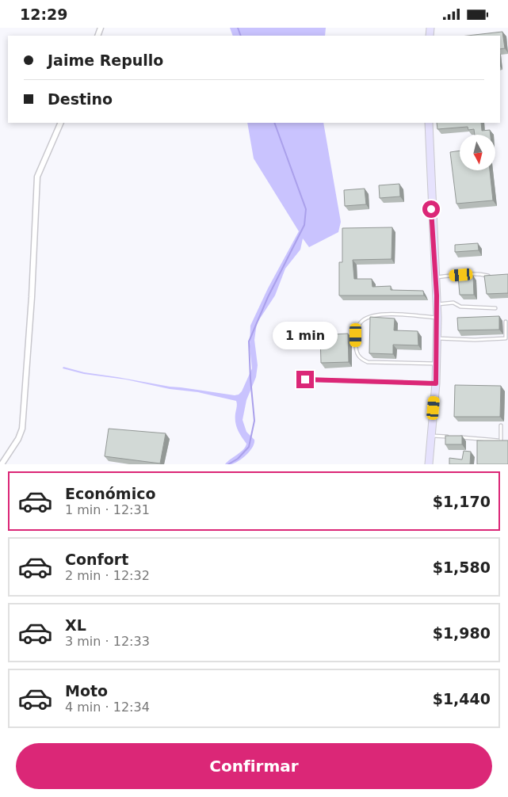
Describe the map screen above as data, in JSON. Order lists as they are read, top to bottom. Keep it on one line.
{"north":"bottom","page":{"status":"12:29","banner":["Jaime Repullo","Destino"],"bubble":"1 min","list":[{"name":"Económico","note":"1 min · 12:31","value":"$1,170"},{"name":"Confort","note":"2 min · 12:32","value":"$1,580"},{"name":"XL","note":"3 min · 12:33","value":"$1,980"},{"name":"Moto","note":"4 min · 12:34","value":"$1,440"}],"buttons":"Confirmar"}}
